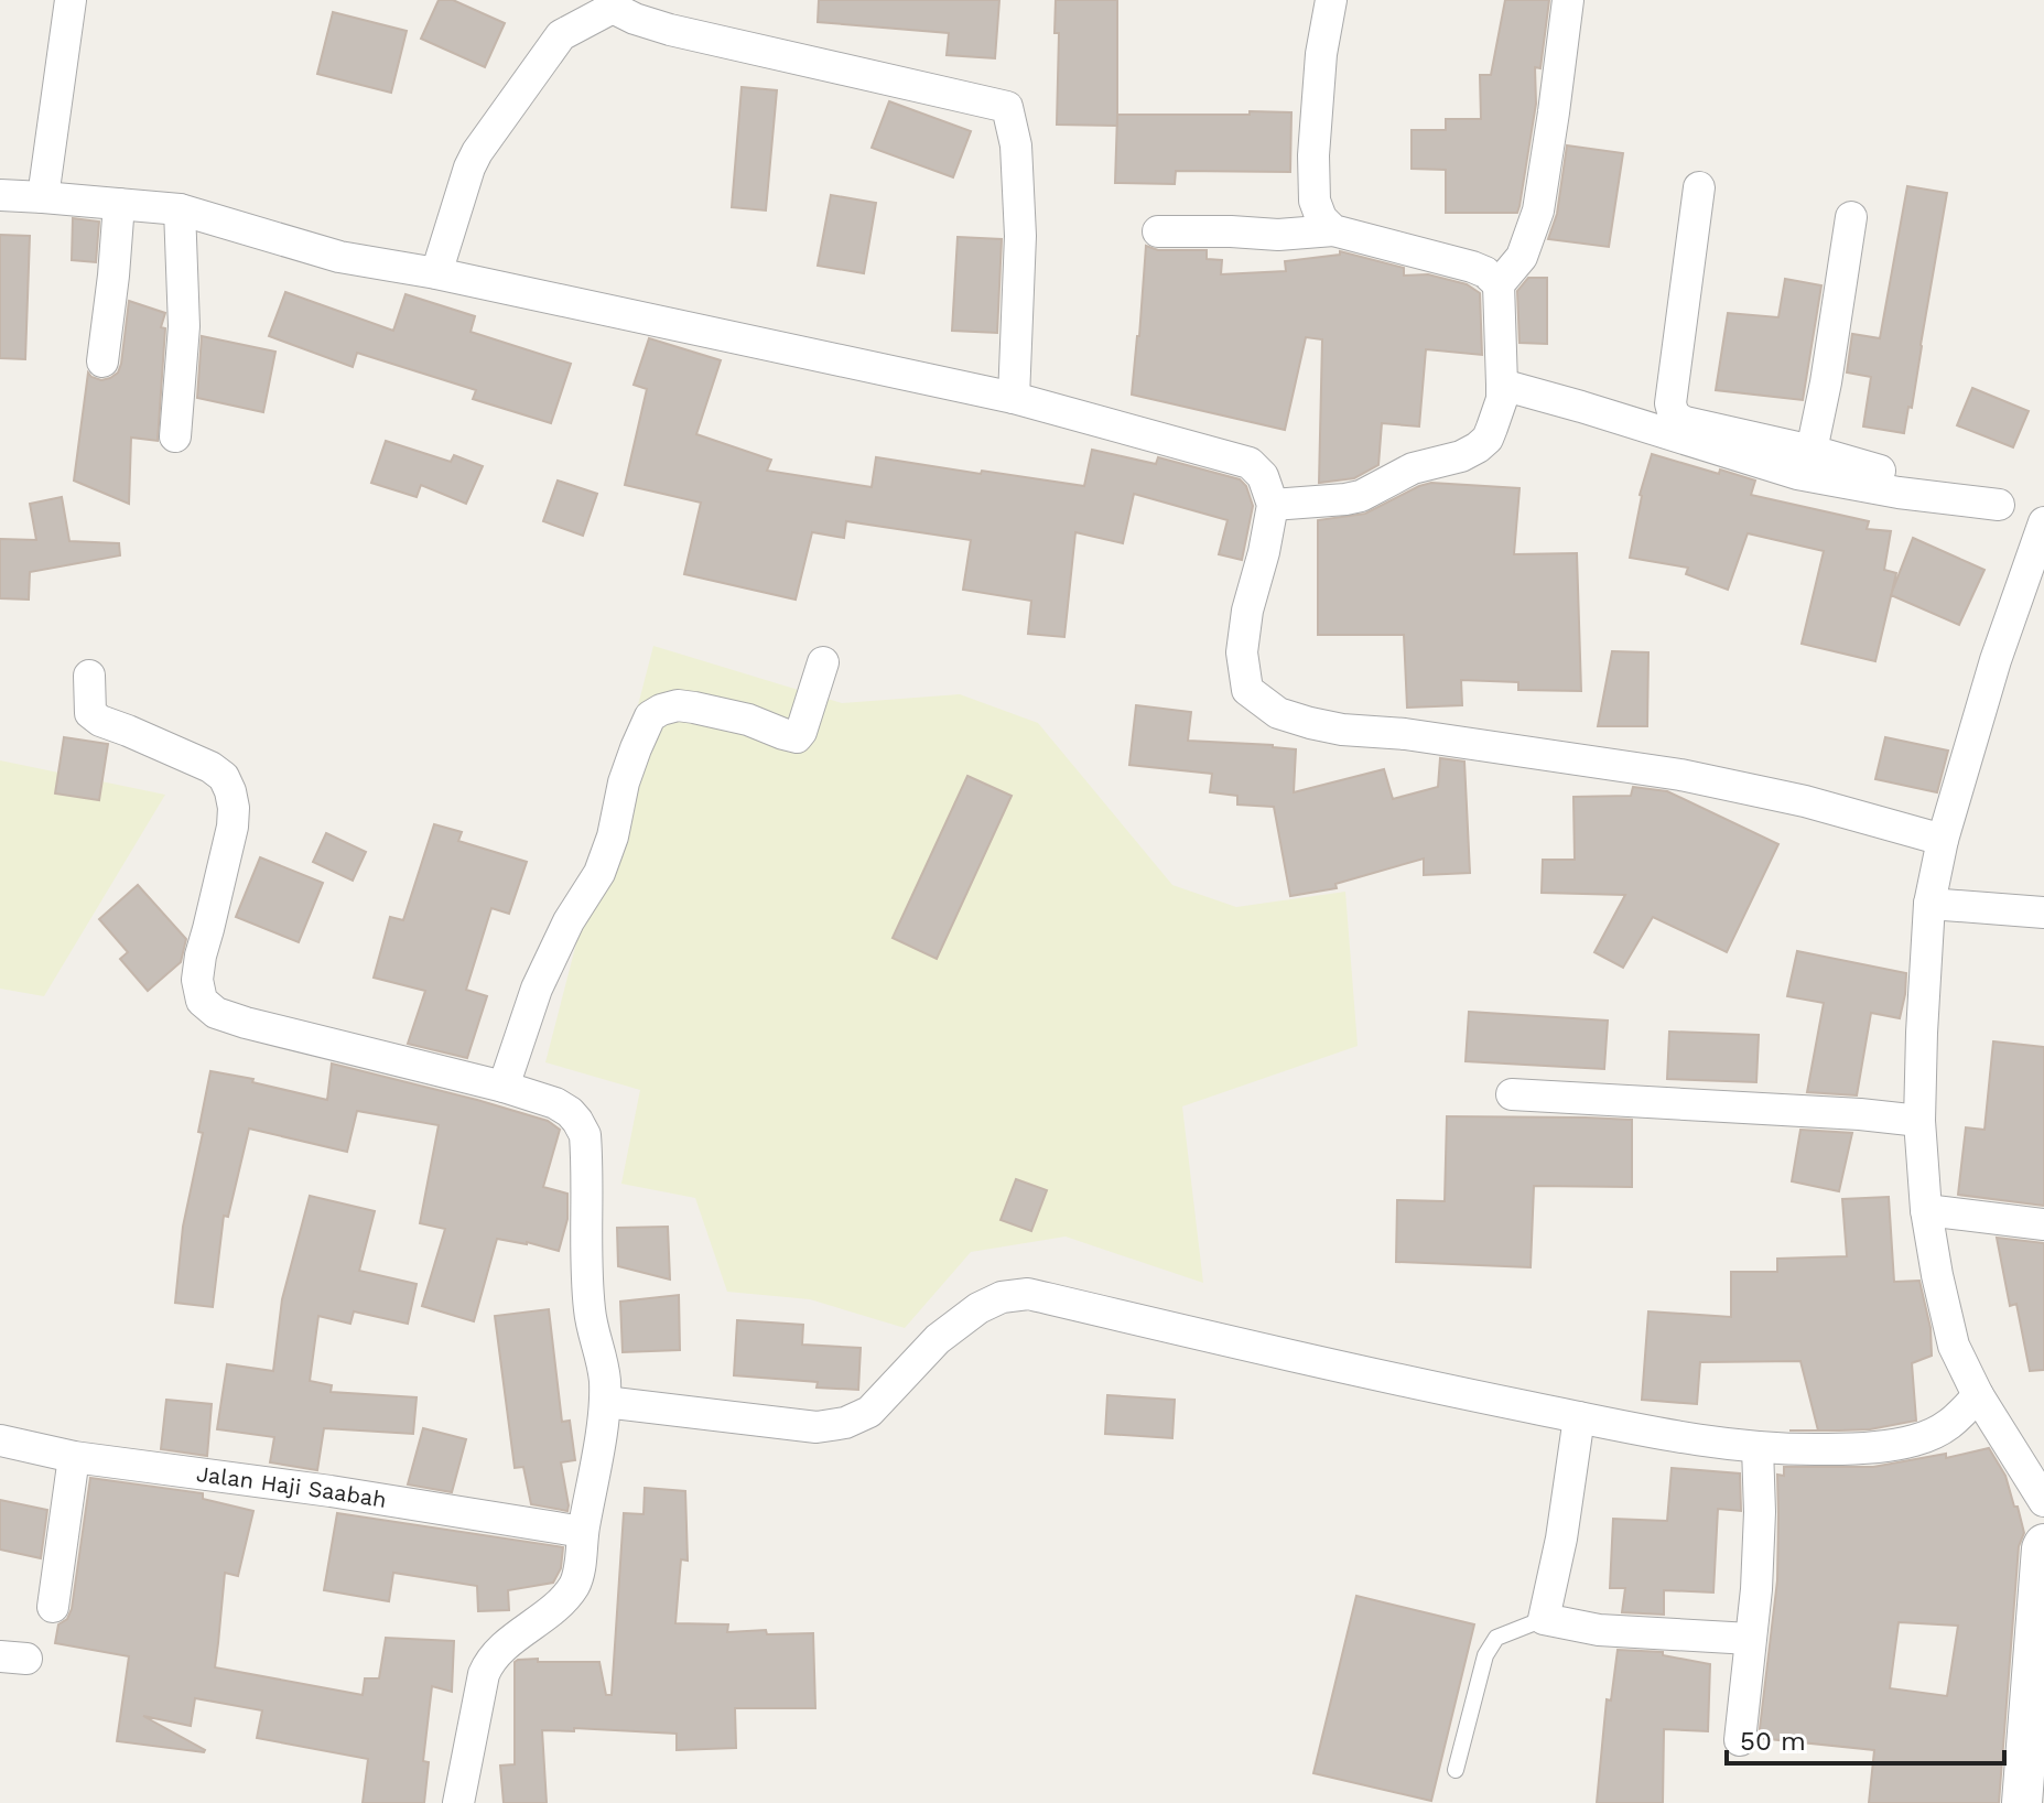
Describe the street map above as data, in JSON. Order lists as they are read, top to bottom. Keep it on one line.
{"streets":{"street":["Jalan Haji Saabah"]},"scale_bar":"50 m"}
